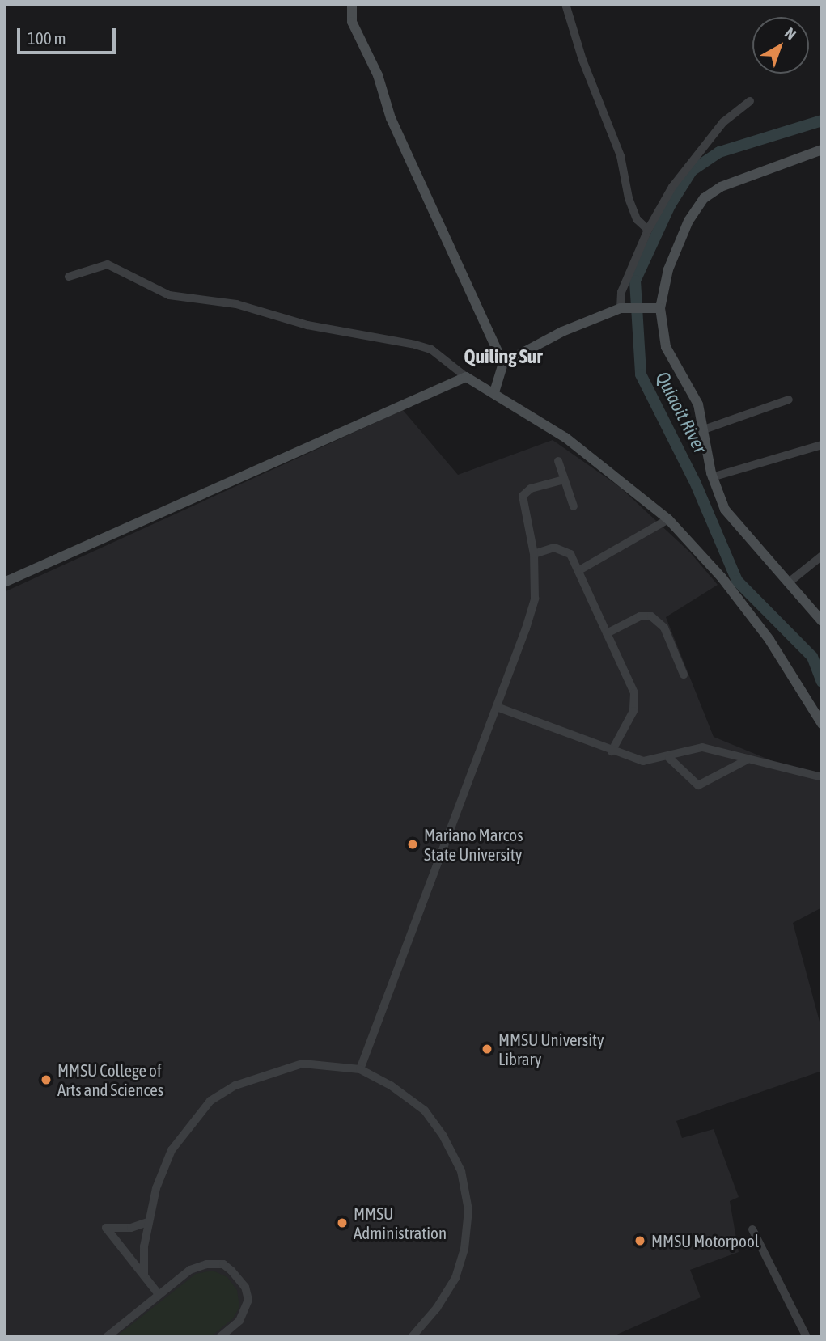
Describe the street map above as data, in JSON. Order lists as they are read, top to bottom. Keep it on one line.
{"districts":["Quiling Sur"],"water":["Quiaoit River"],"places":["Mariano Marcos State University","MMSU University Library","MMSU College of Arts and Sciences","MMSU Administration","MMSU Motorpool"],"scale_bar":"100 m","north":"top right"}
